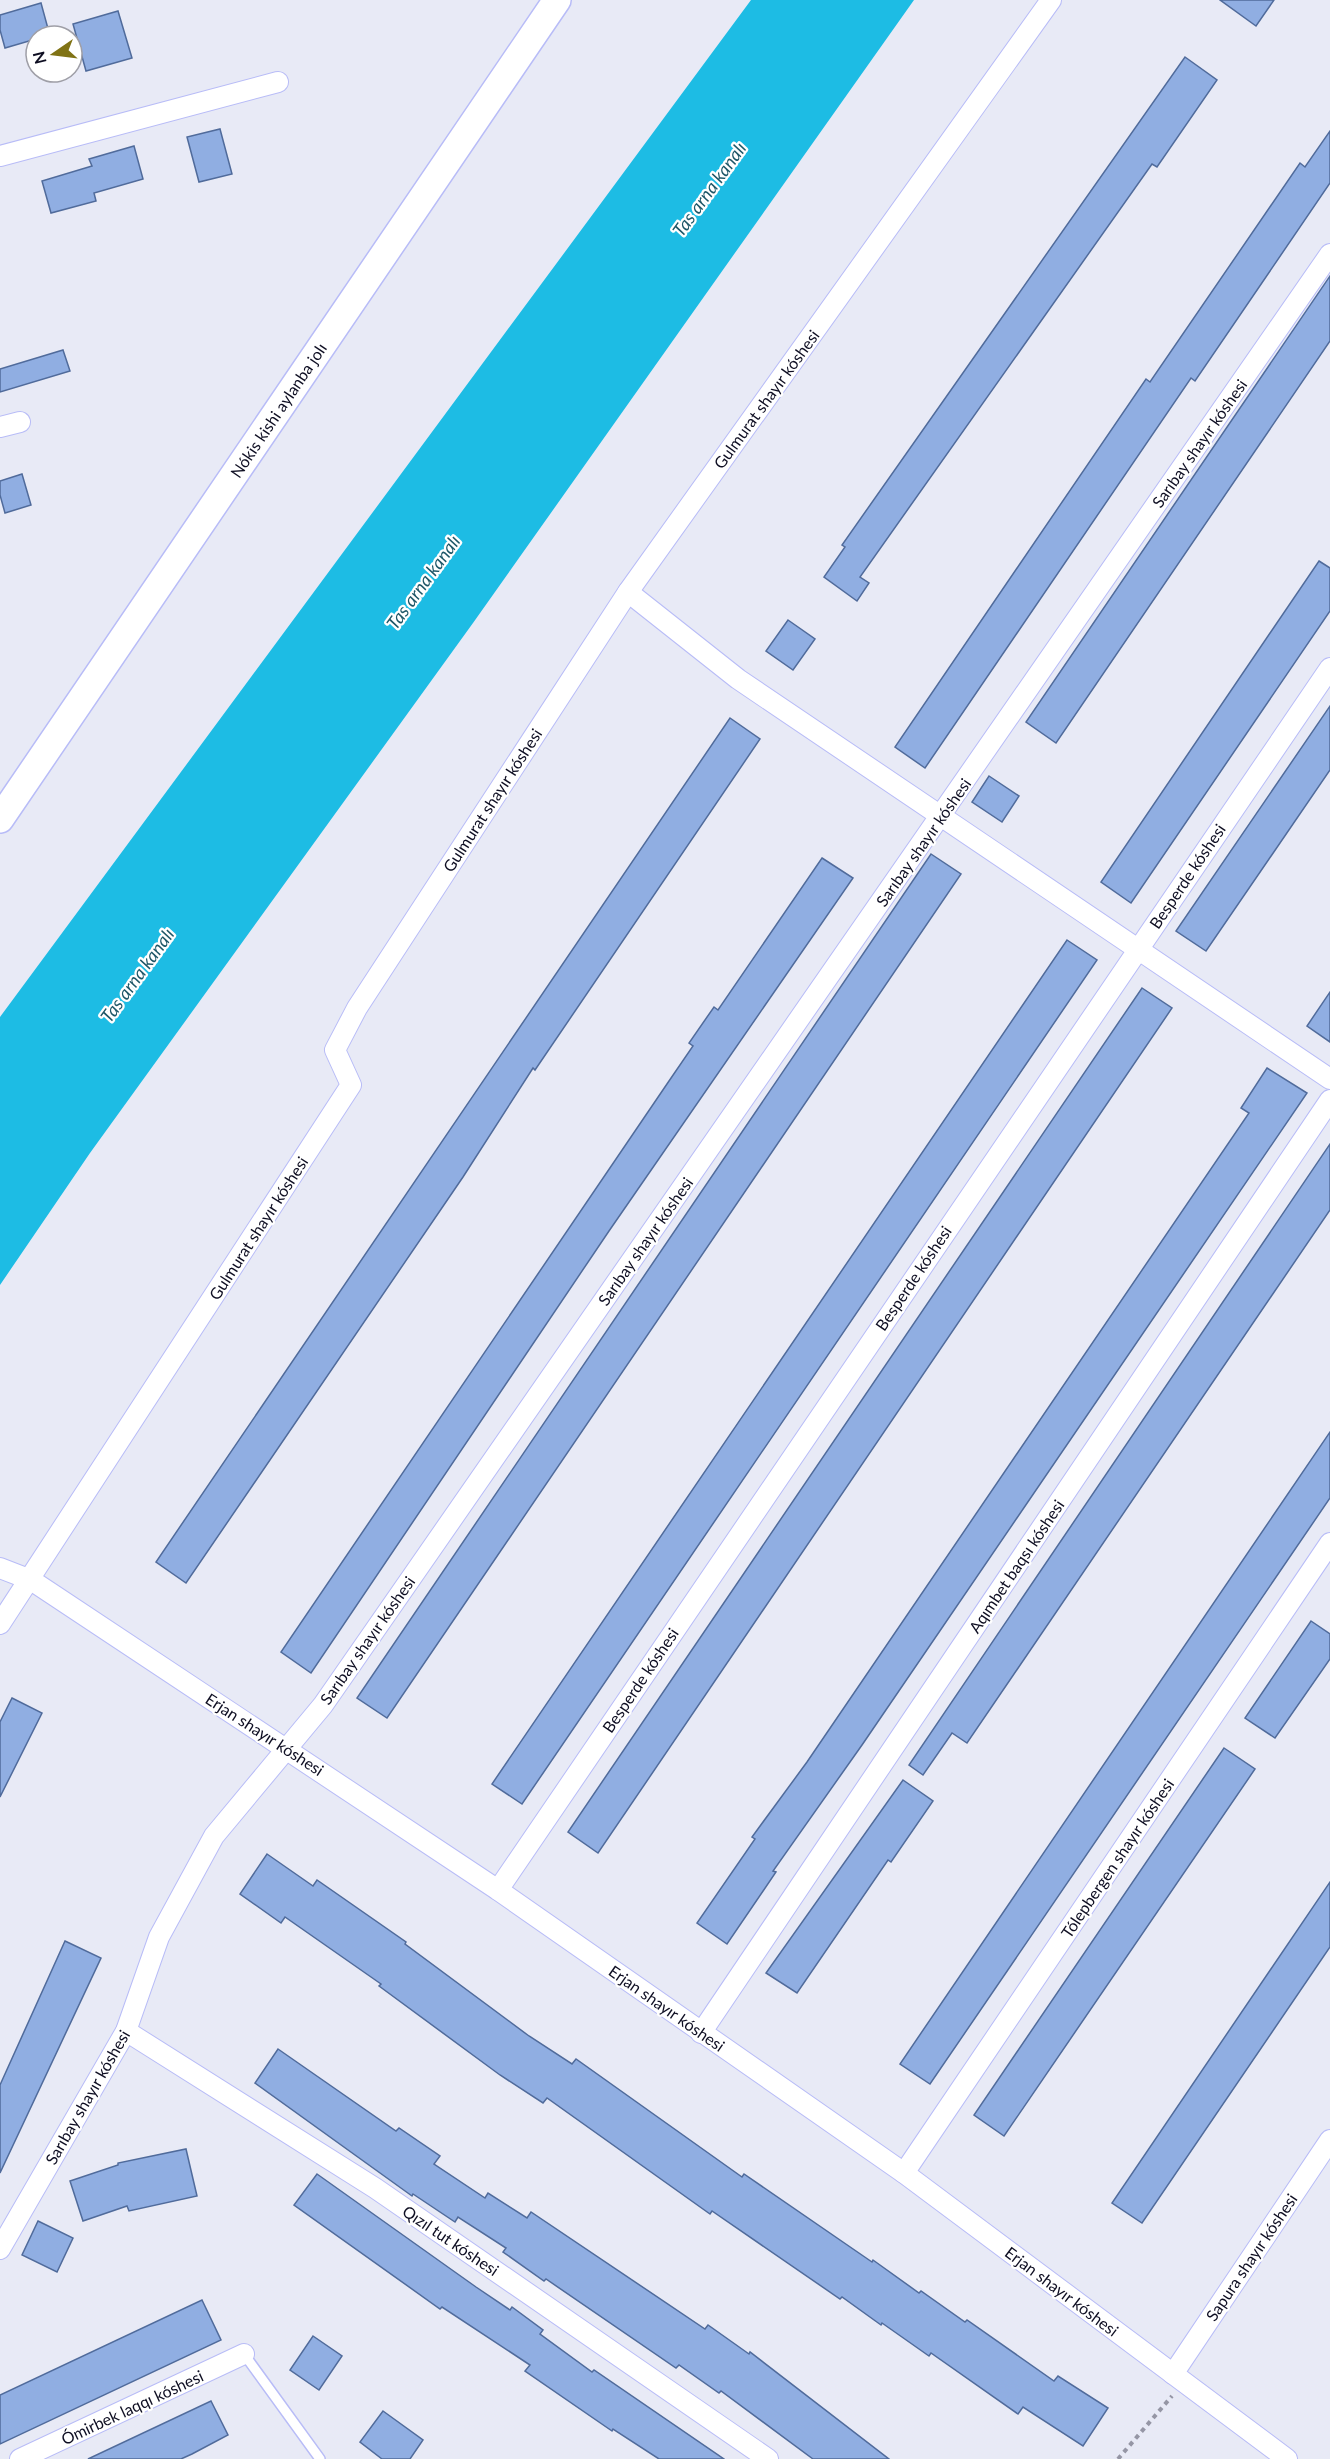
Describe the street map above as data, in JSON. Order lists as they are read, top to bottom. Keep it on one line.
{"streets":{"main road":["Nókis kishi aylanba jolı"],"street":["Gulmurat shayır kóshesi","Sarıbay shayır kóshesi","Besperde kóshesi","Aqımbet baqsı kóshesi","Erjan shayır kóshesi","Tólepbergen shayır kóshesi","Qızıl tut kóshesi","Sapura shayır kóshesi","Ómirbek laqqı kóshesi"]},"crossings":[["Gulmurat shayır kóshesi","Erjan shayır kóshesi"],["Sarıbay shayır kóshesi","Erjan shayır kóshesi"],["Sarıbay shayır kóshesi","Qızıl tut kóshesi"],["Besperde kóshesi","Erjan shayır kóshesi"],["Aqımbet baqsı kóshesi","Erjan shayır kóshesi"],["Erjan shayır kóshesi","Tólepbergen shayır kóshesi"],["Erjan shayır kóshesi","Sapura shayır kóshesi"]],"water":["Tas arna kanalı"],"north":"left"}
